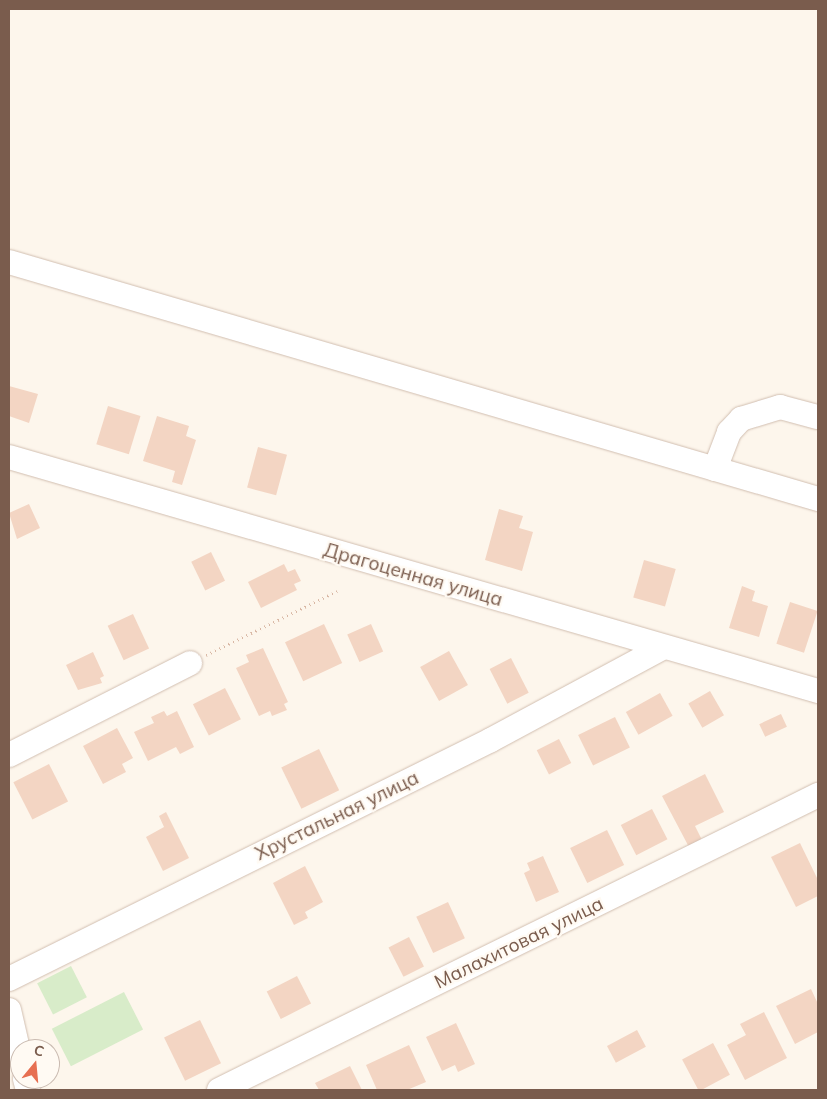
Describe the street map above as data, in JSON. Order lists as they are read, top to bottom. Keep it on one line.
{"streets":{"street":["Драгоценная улица","Хрустальная улица","Малахитовая улица"]},"crossings":[["Драгоценная улица","Хрустальная улица"]],"north":"top"}
